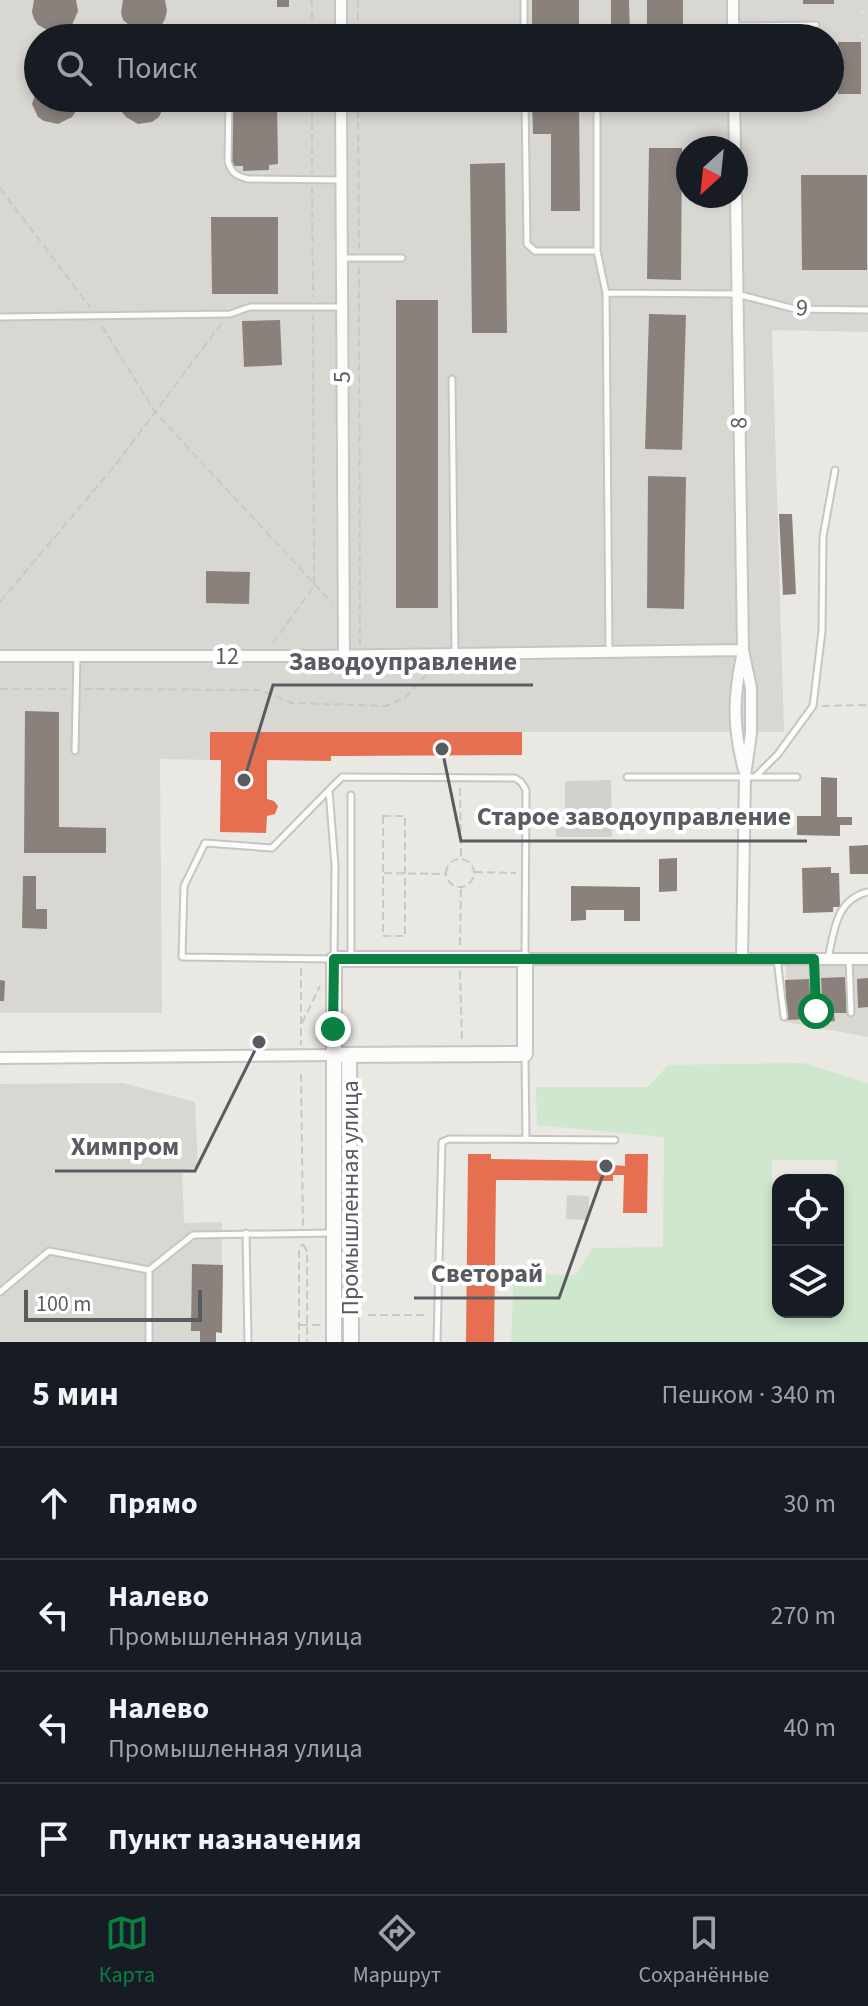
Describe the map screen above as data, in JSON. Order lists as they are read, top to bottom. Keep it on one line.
{"streets":{"street":["5","8","12","Промышленная улица"],"lane":["9"]},"crossings":[["9","8"],["5","12"],["8","12"]],"places":["Старое заводоуправление","Заводоуправление","Химпром","Светорай"],"scale_bar":"100 m","north":"bottom left","page":{"search":"Поиск","scale":"100 m","heading":["5 мин","Пешком · 340 m"],"list":[["Прямо","30 m"],["Налево","Промышленная улица","270 m"],["Налево","Промышленная улица","40 m"],"Пункт назначения"],"nav":["Карта","Маршрут","Сохранённые"]}}
